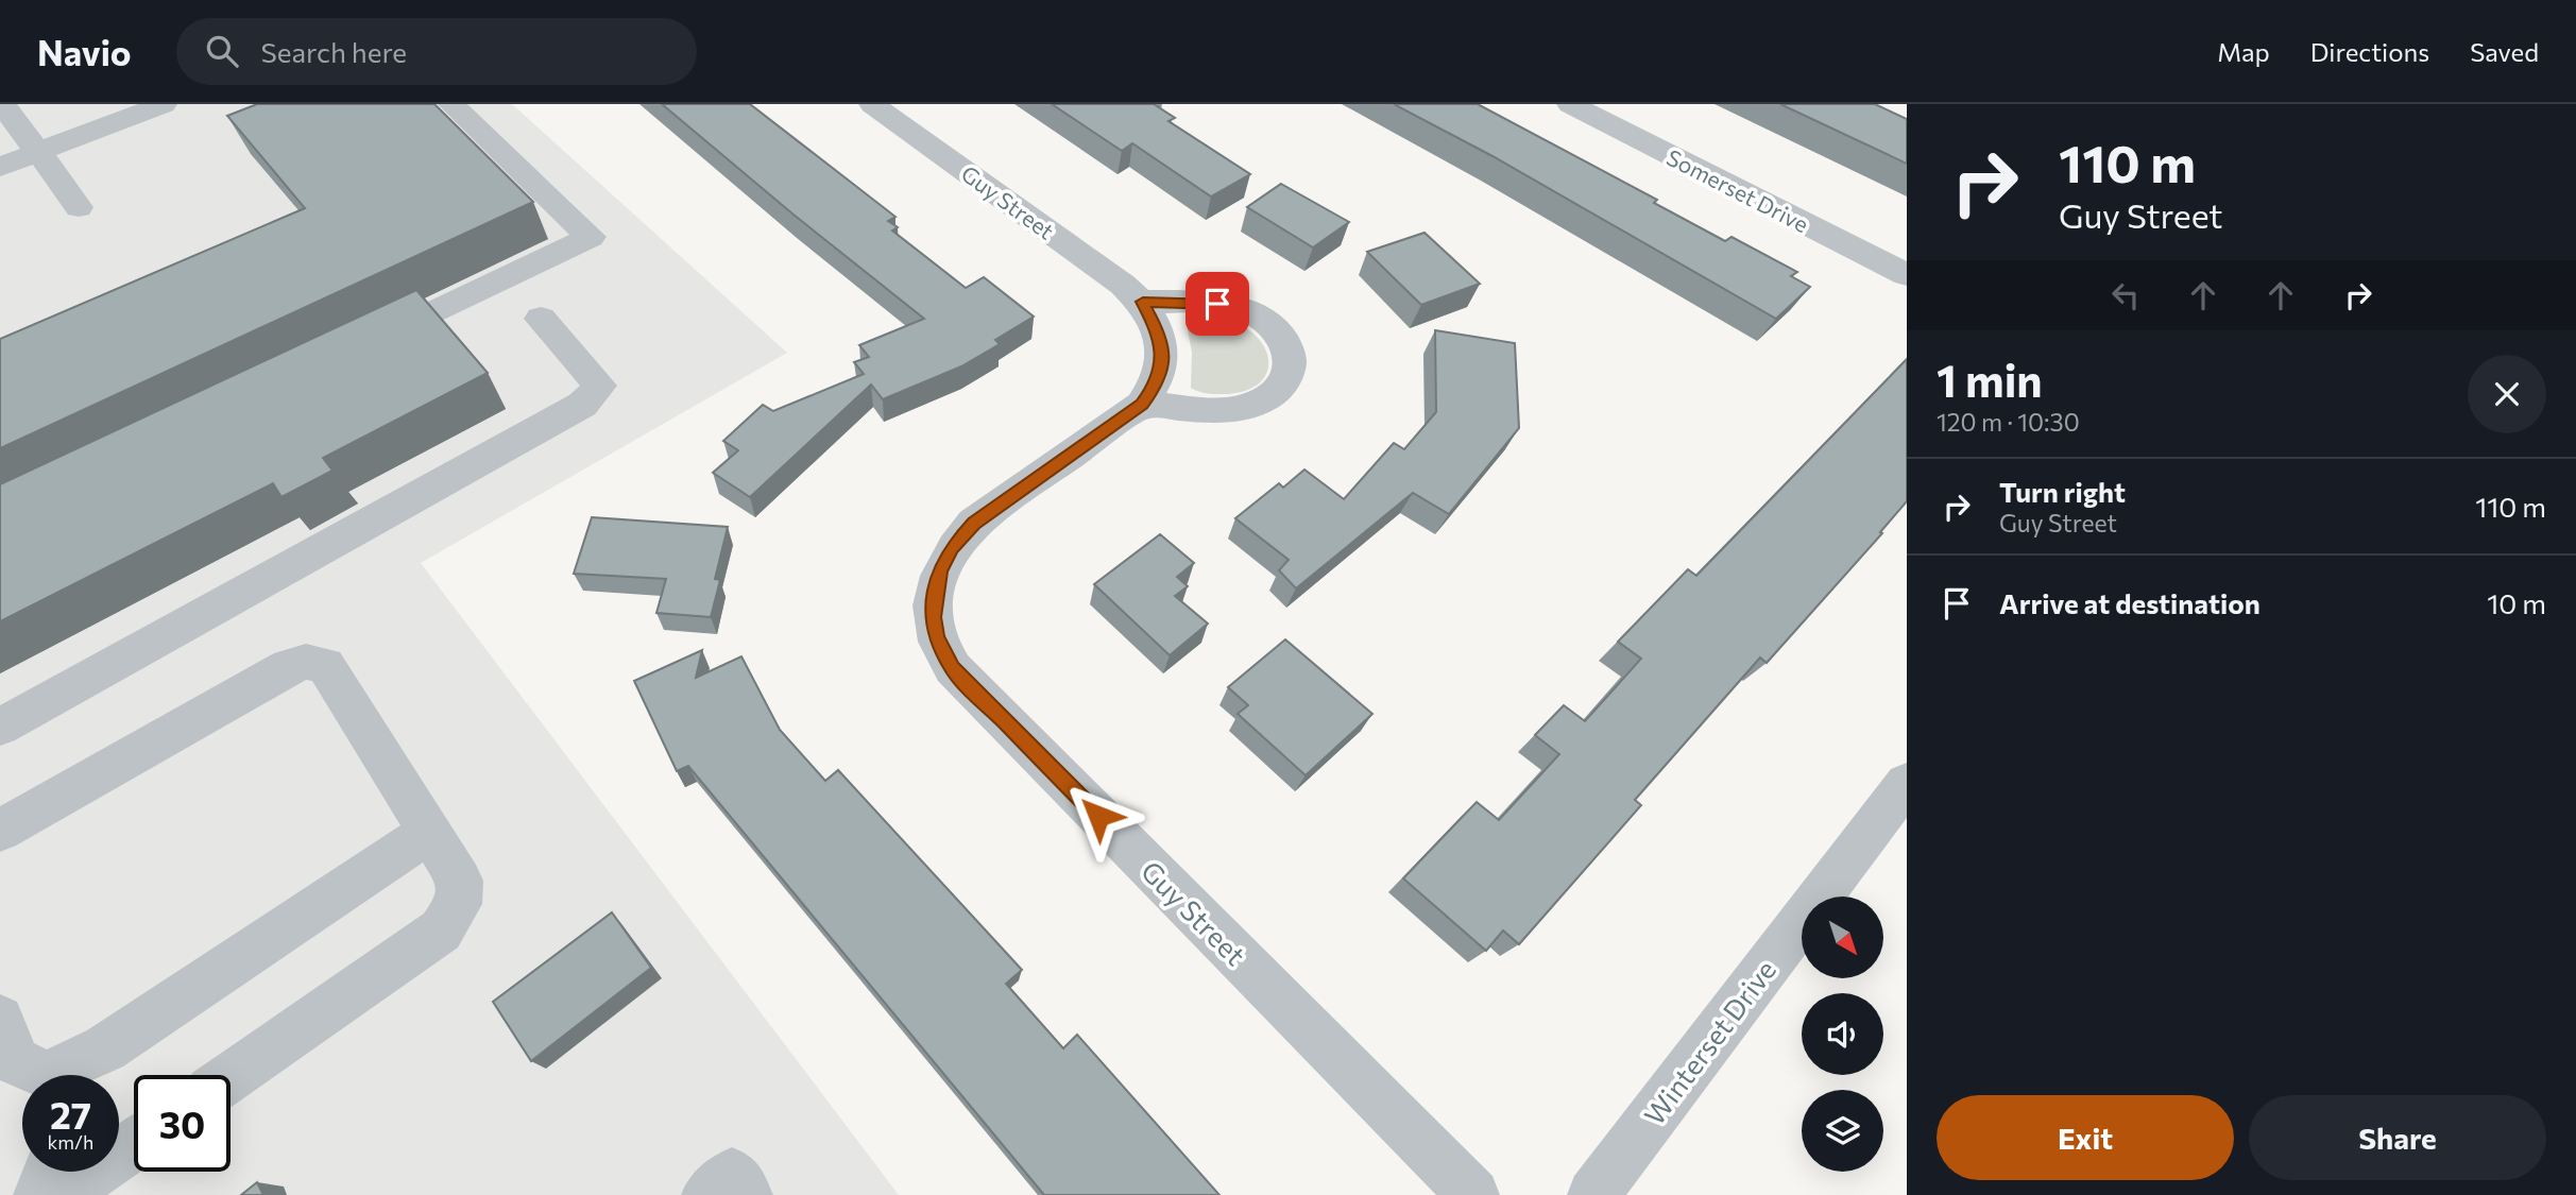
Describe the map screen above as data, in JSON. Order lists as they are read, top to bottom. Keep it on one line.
{"streets":{"street":["Somerset Drive","Guy Street","Winterset Drive"]},"north":"bottom right","page":{"header":"Navio","search":"Search here","nav":["Map","Directions","Saved"],"turn":["110 m","Guy Street"],"heading":["1 min","120 m · 10:30"],"list":[{"name":"Turn right","note":"Guy Street","value":"110 m"},{"name":"Arrive at destination","value":"10 m"}],"speed":"27 km/h","limit":"30","buttons":["Exit","Share"]}}
